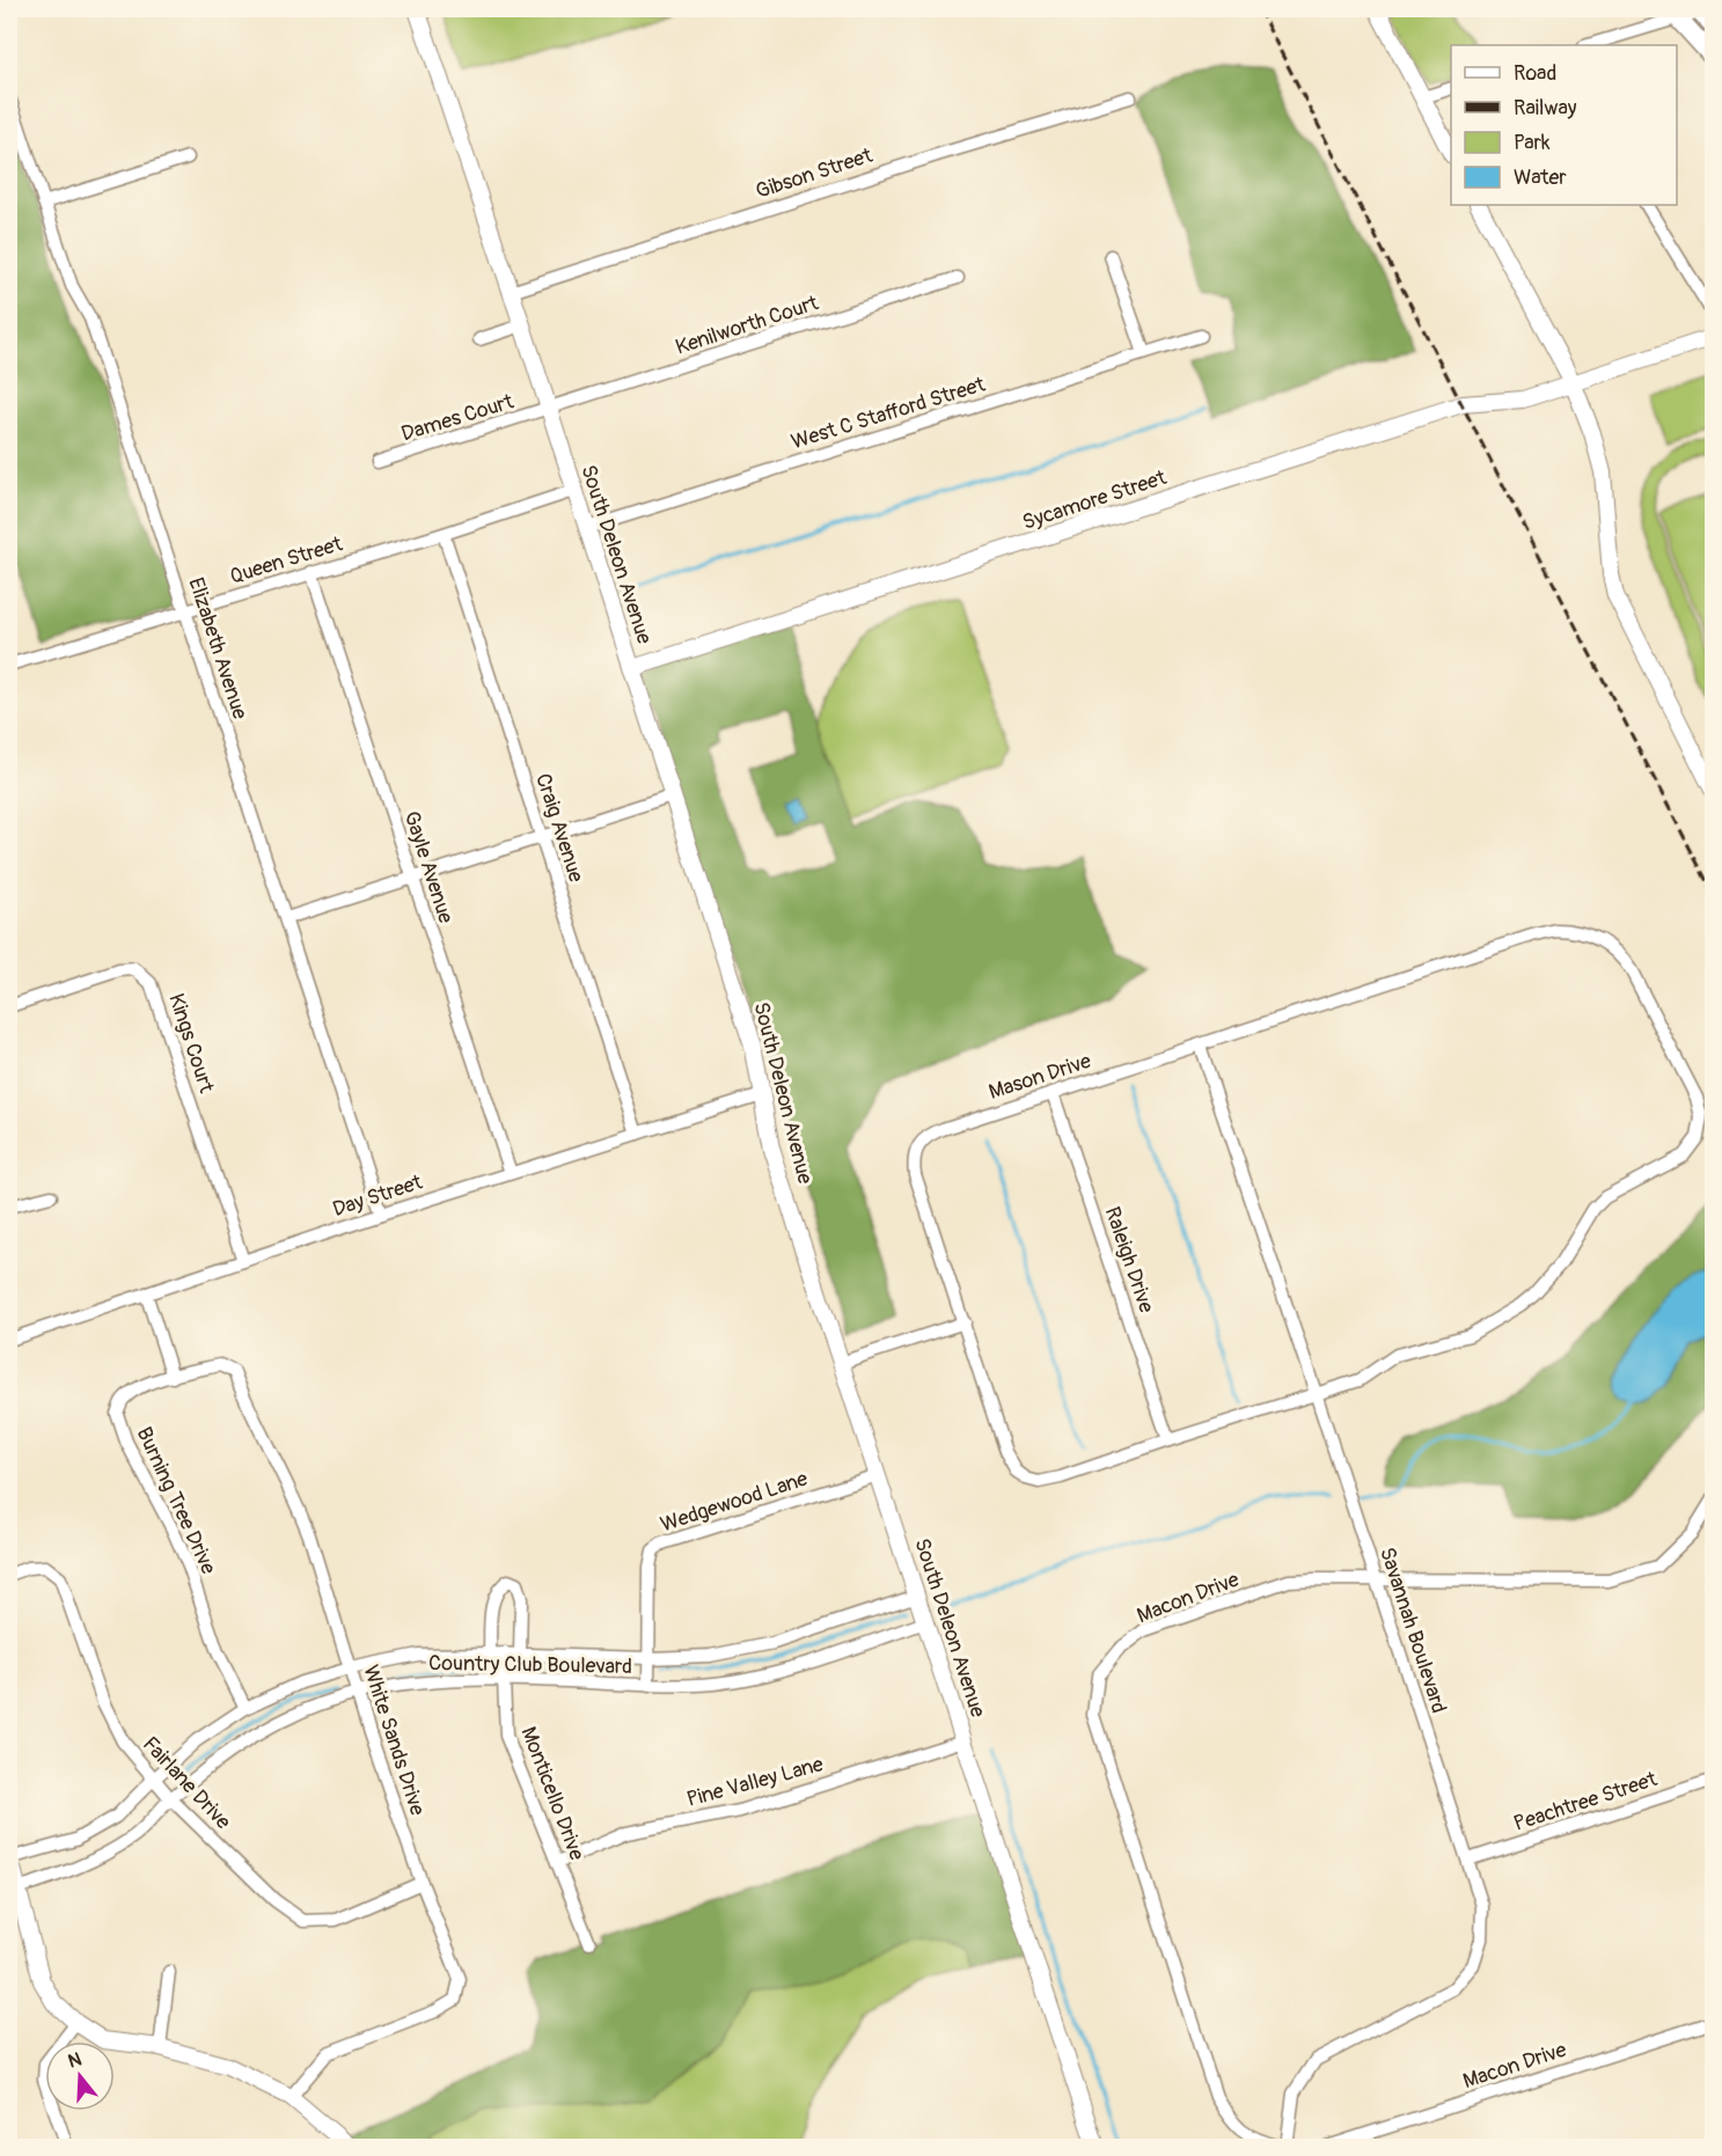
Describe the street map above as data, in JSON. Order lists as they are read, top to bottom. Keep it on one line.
{"streets":{"street":["Gibson Street","Kenilworth Court","West C Stafford Street","Dames Court","Sycamore Street","South Deleon Avenue","Queen Street","Elizabeth Avenue","Craig Avenue","Gayle Avenue","Kings Court","Mason Drive","Day Street","Raleigh Drive","Burning Tree Drive","Wedgewood Lane","Macon Drive","Savannah Boulevard","Country Club Boulevard","White Sands Drive","Pine Valley Lane","Fairlane Drive","Monticello Drive","Peachtree Street"]},"crossings":[["Gibson Street","South Deleon Avenue"],["Kenilworth Court","Dames Court"],["Kenilworth Court","South Deleon Avenue"],["West C Stafford Street","South Deleon Avenue"],["Dames Court","South Deleon Avenue"],["Sycamore Street","South Deleon Avenue"],["South Deleon Avenue","Queen Street"],["South Deleon Avenue","Day Street"],["South Deleon Avenue","Wedgewood Lane"],["South Deleon Avenue","Country Club Boulevard"],["South Deleon Avenue","Pine Valley Lane"],["Queen Street","Elizabeth Avenue"],["Queen Street","Craig Avenue"],["Queen Street","Gayle Avenue"],["Elizabeth Avenue","Day Street"],["Craig Avenue","Day Street"],["Gayle Avenue","Day Street"],["Kings Court","Day Street"],["Mason Drive","Raleigh Drive"],["Mason Drive","Savannah Boulevard"],["Burning Tree Drive","Country Club Boulevard"],["Burning Tree Drive","White Sands Drive"],["Wedgewood Lane","Country Club Boulevard"],["Macon Drive","Savannah Boulevard"],["Savannah Boulevard","Peachtree Street"],["Country Club Boulevard","White Sands Drive"],["Country Club Boulevard","Fairlane Drive"],["Country Club Boulevard","Monticello Drive"],["White Sands Drive","Fairlane Drive"],["Pine Valley Lane","Monticello Drive"]],"legend":["Road","Railway","Park","Water"],"north":"top"}
